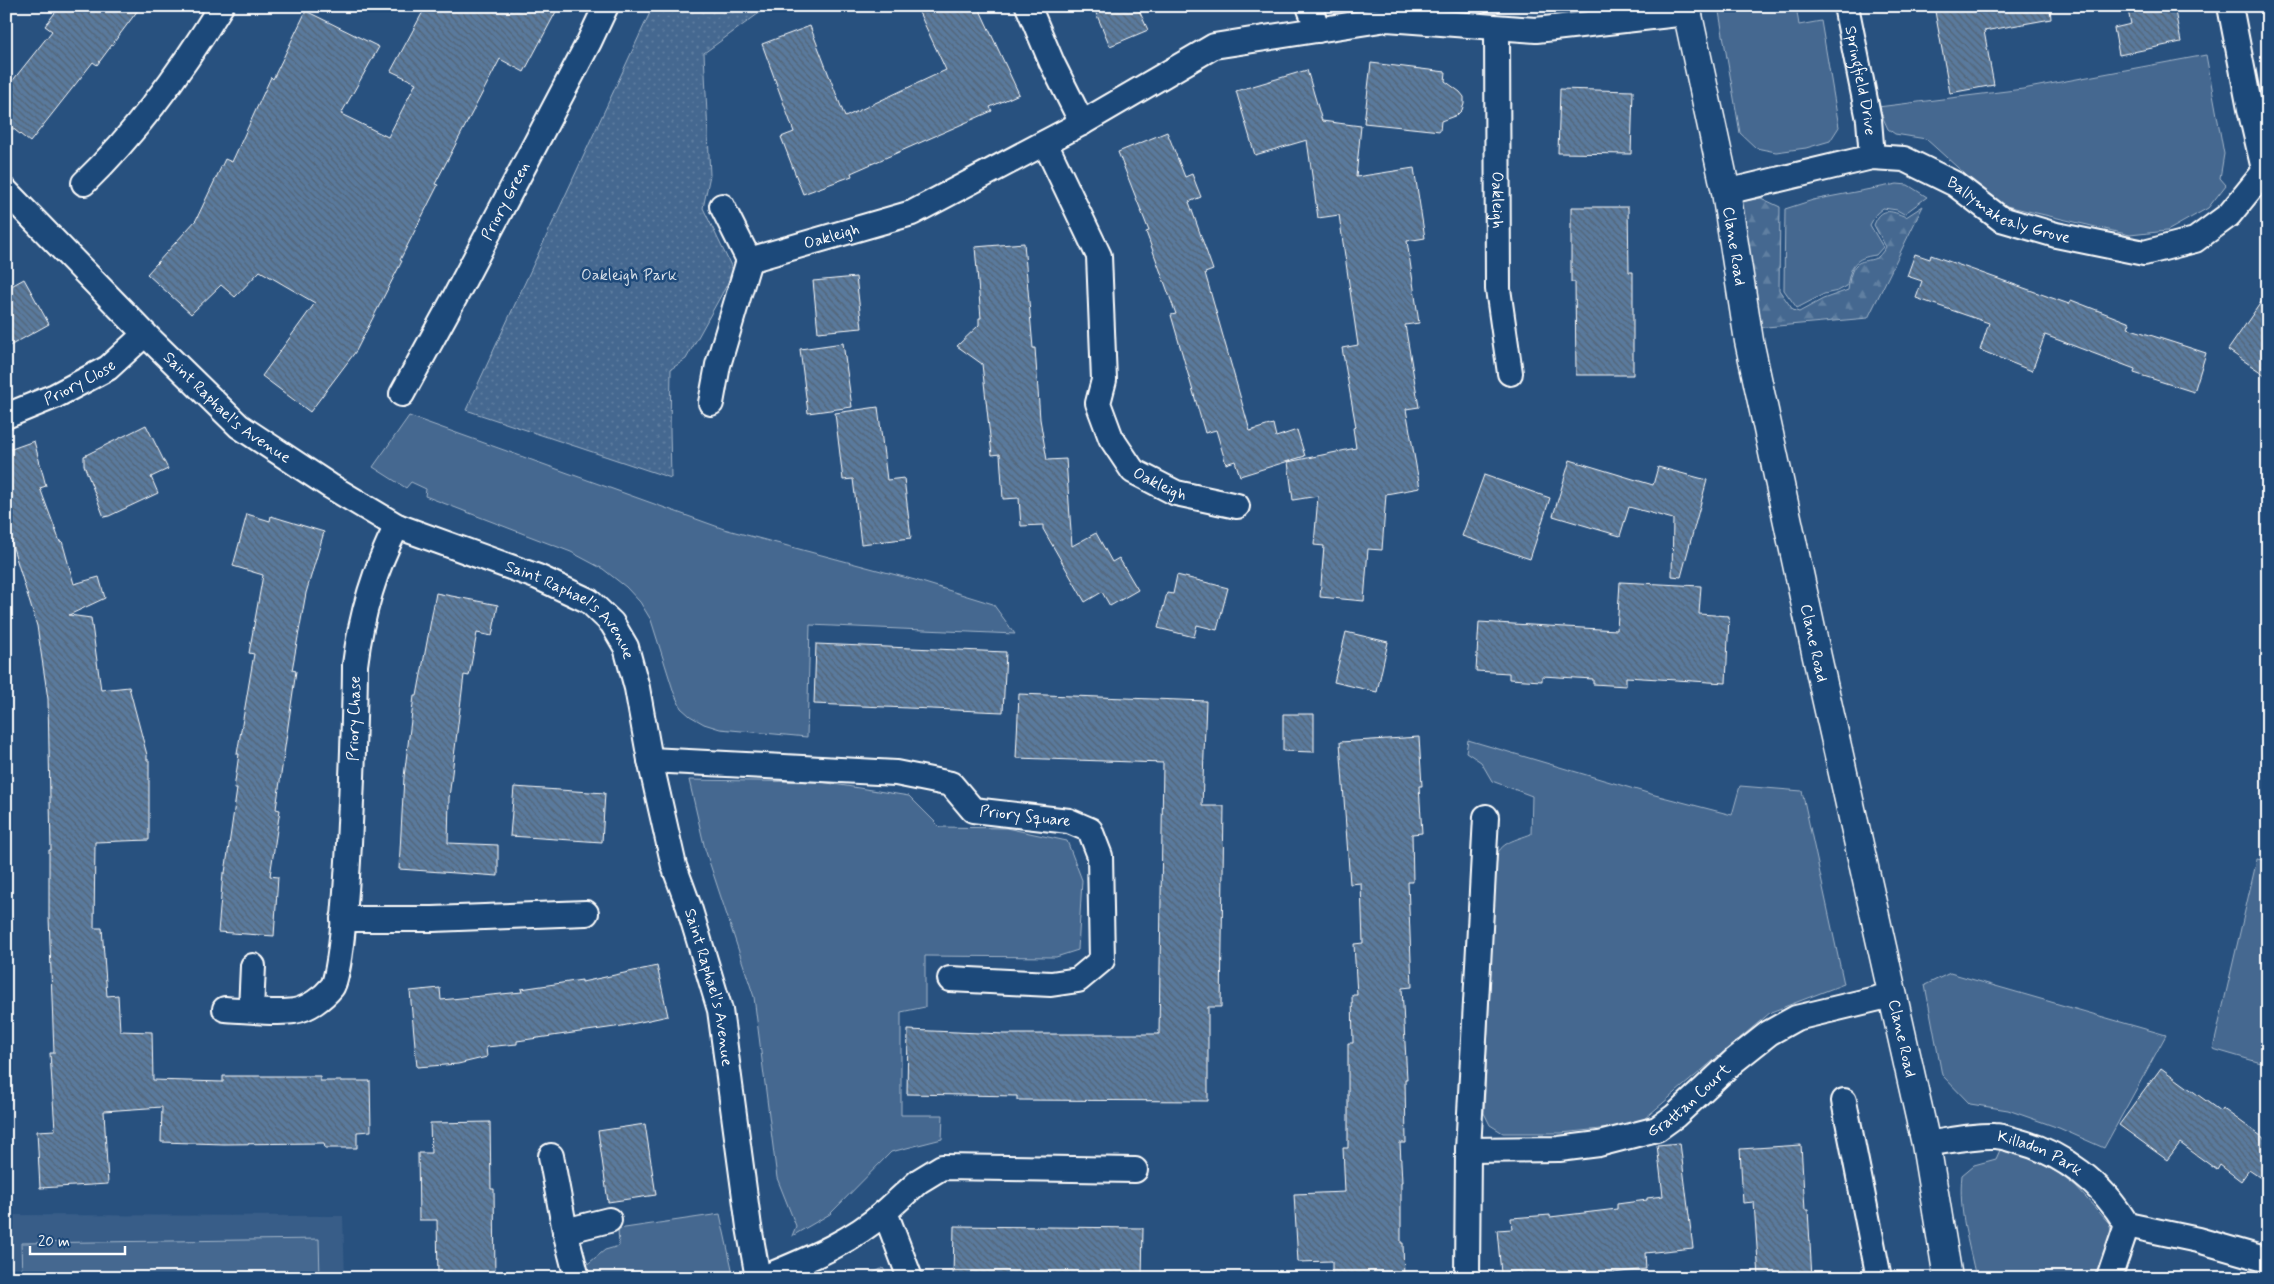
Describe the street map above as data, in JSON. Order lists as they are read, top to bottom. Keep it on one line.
{"streets":{"main road":["Clane Road"],"street":["Springfield Drive","Priory Green","Oakleigh","Ballymakealy Grove","Priory Close","Saint Raphael's Avenue","Priory Chase","Priory Square","Grattan Court","Killadon Park"]},"crossings":[["Springfield Drive","Ballymakealy Grove"],["Oakleigh","Clane Road"],["Ballymakealy Grove","Clane Road"],["Clane Road","Grattan Court"],["Clane Road","Killadon Park"],["Priory Close","Saint Raphael's Avenue"],["Saint Raphael's Avenue","Priory Chase"],["Saint Raphael's Avenue","Priory Square"]],"parks":["Oakleigh Park"],"scale_bar":"20 m"}
